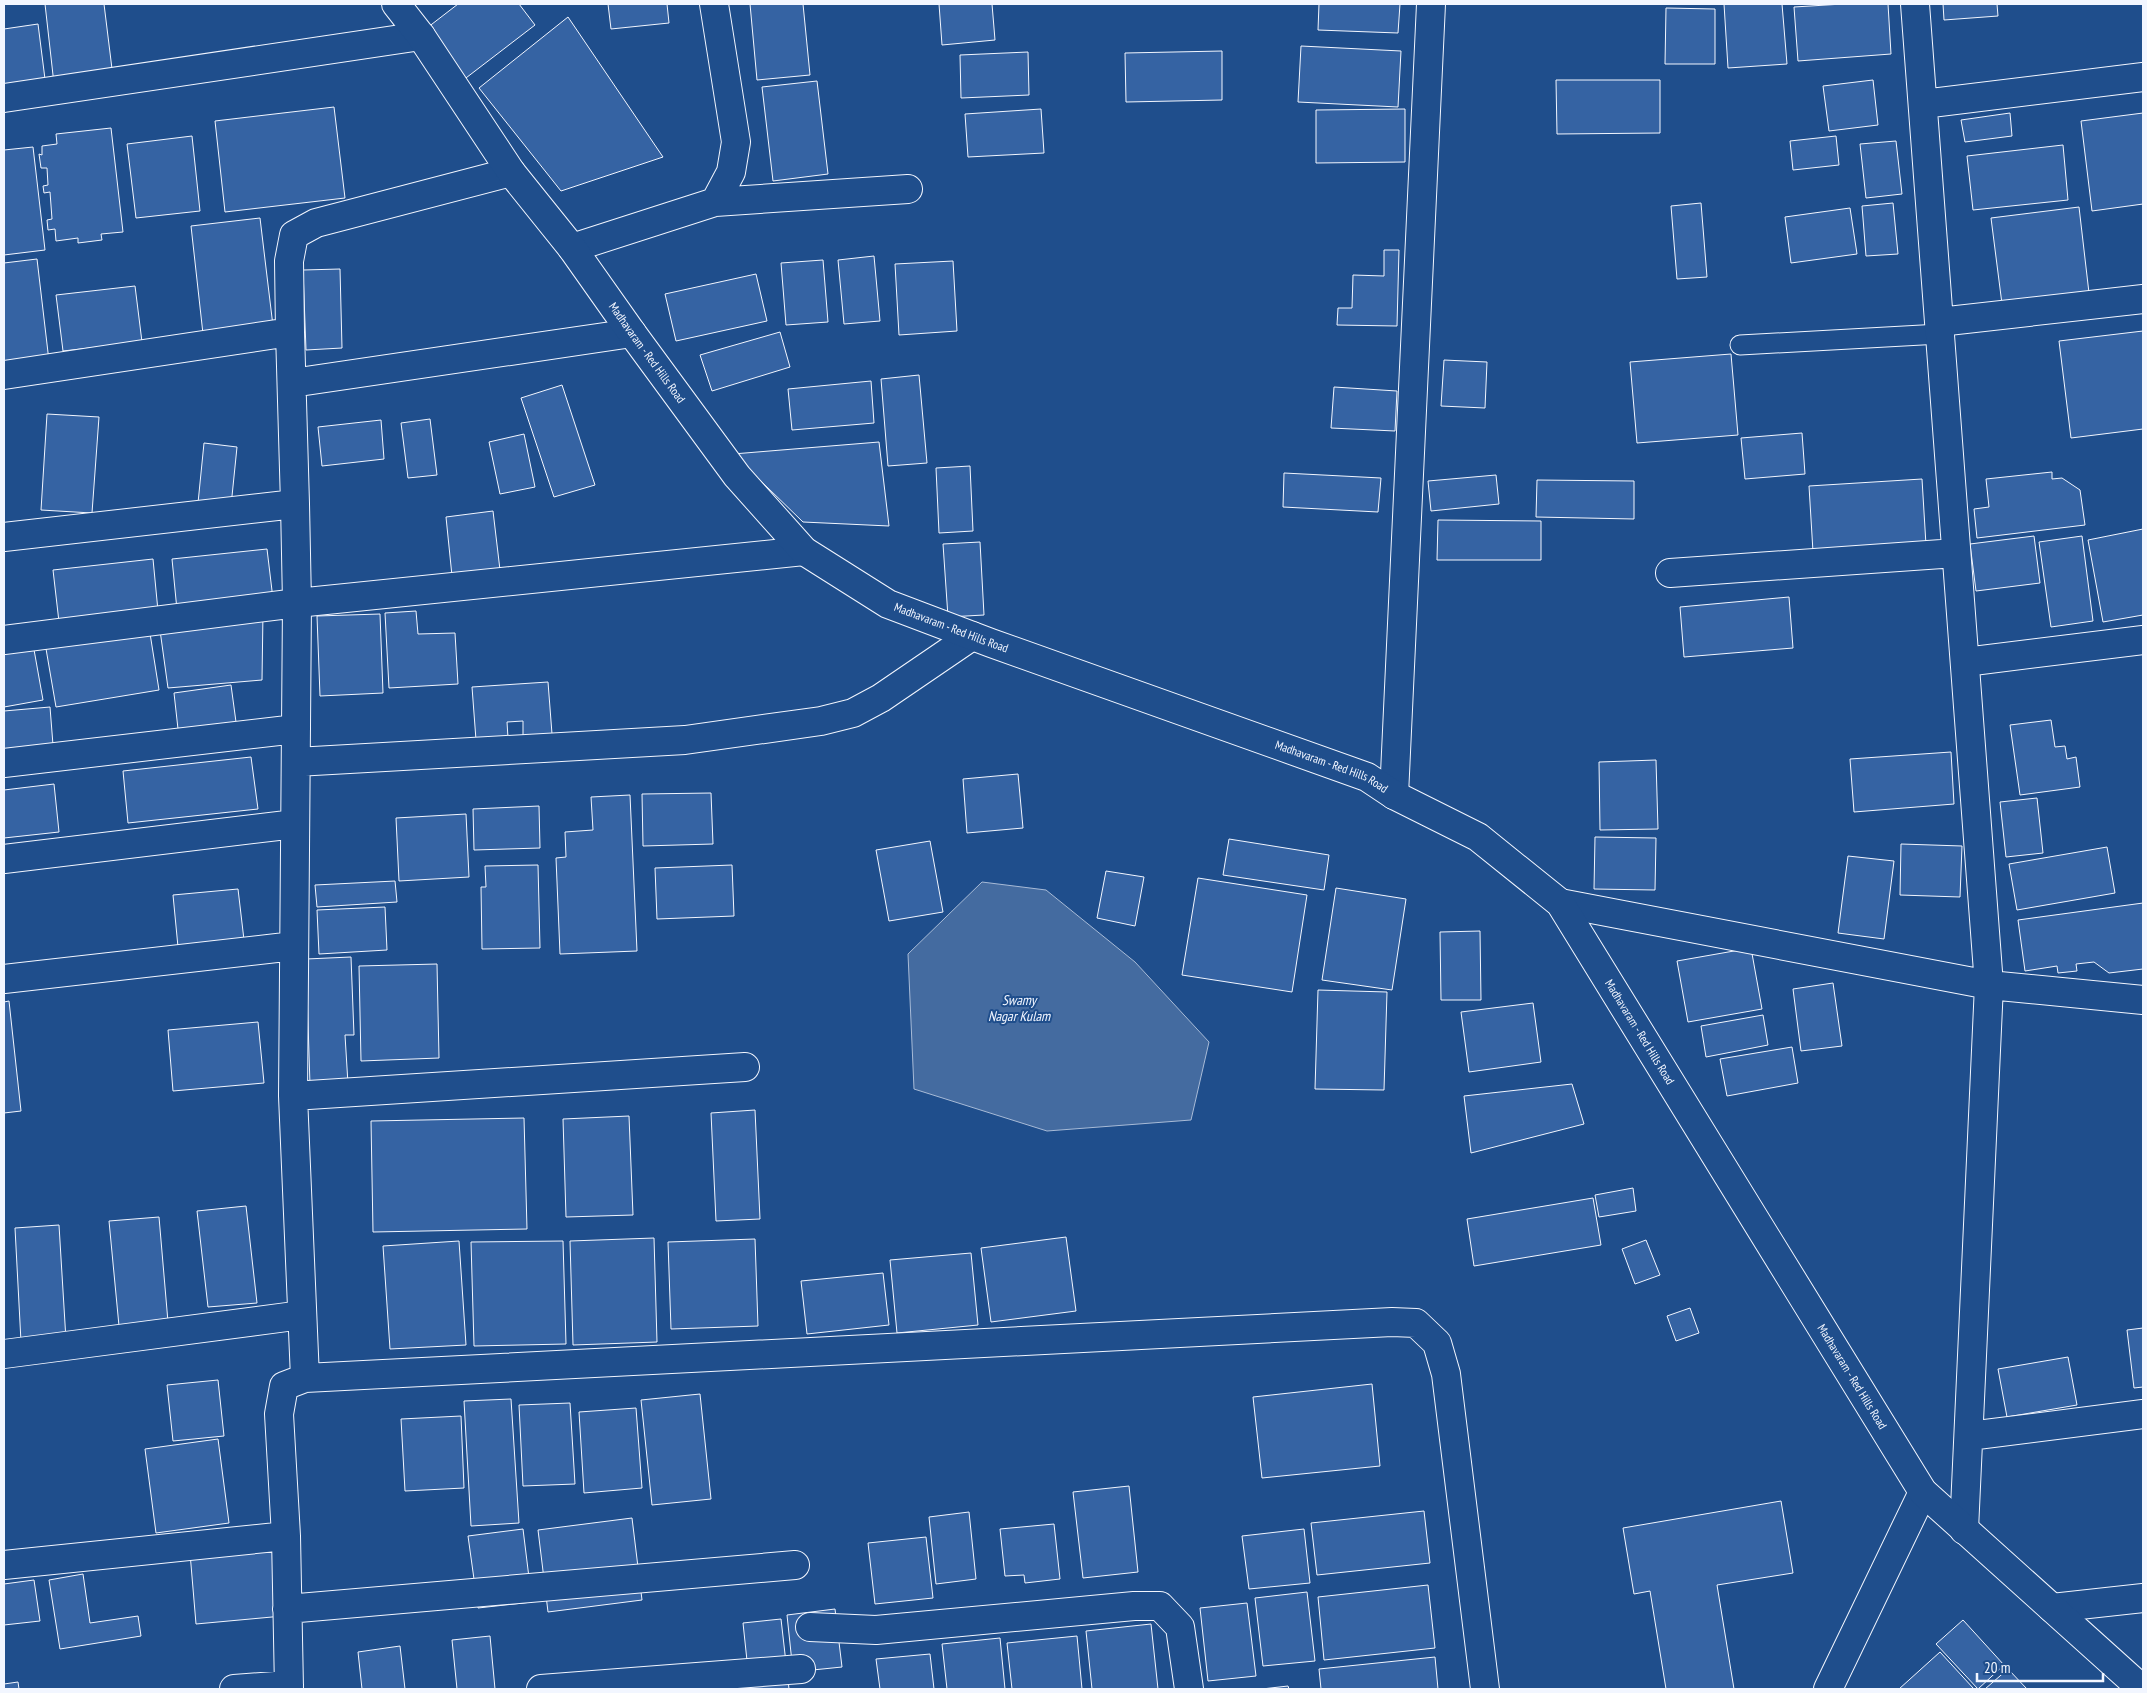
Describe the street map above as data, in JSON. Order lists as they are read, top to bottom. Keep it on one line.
{"streets":{"street":["Madhavaram - Red Hills Road"]},"water":["Swamy Nagar Kulam"],"scale_bar":"20 m"}
